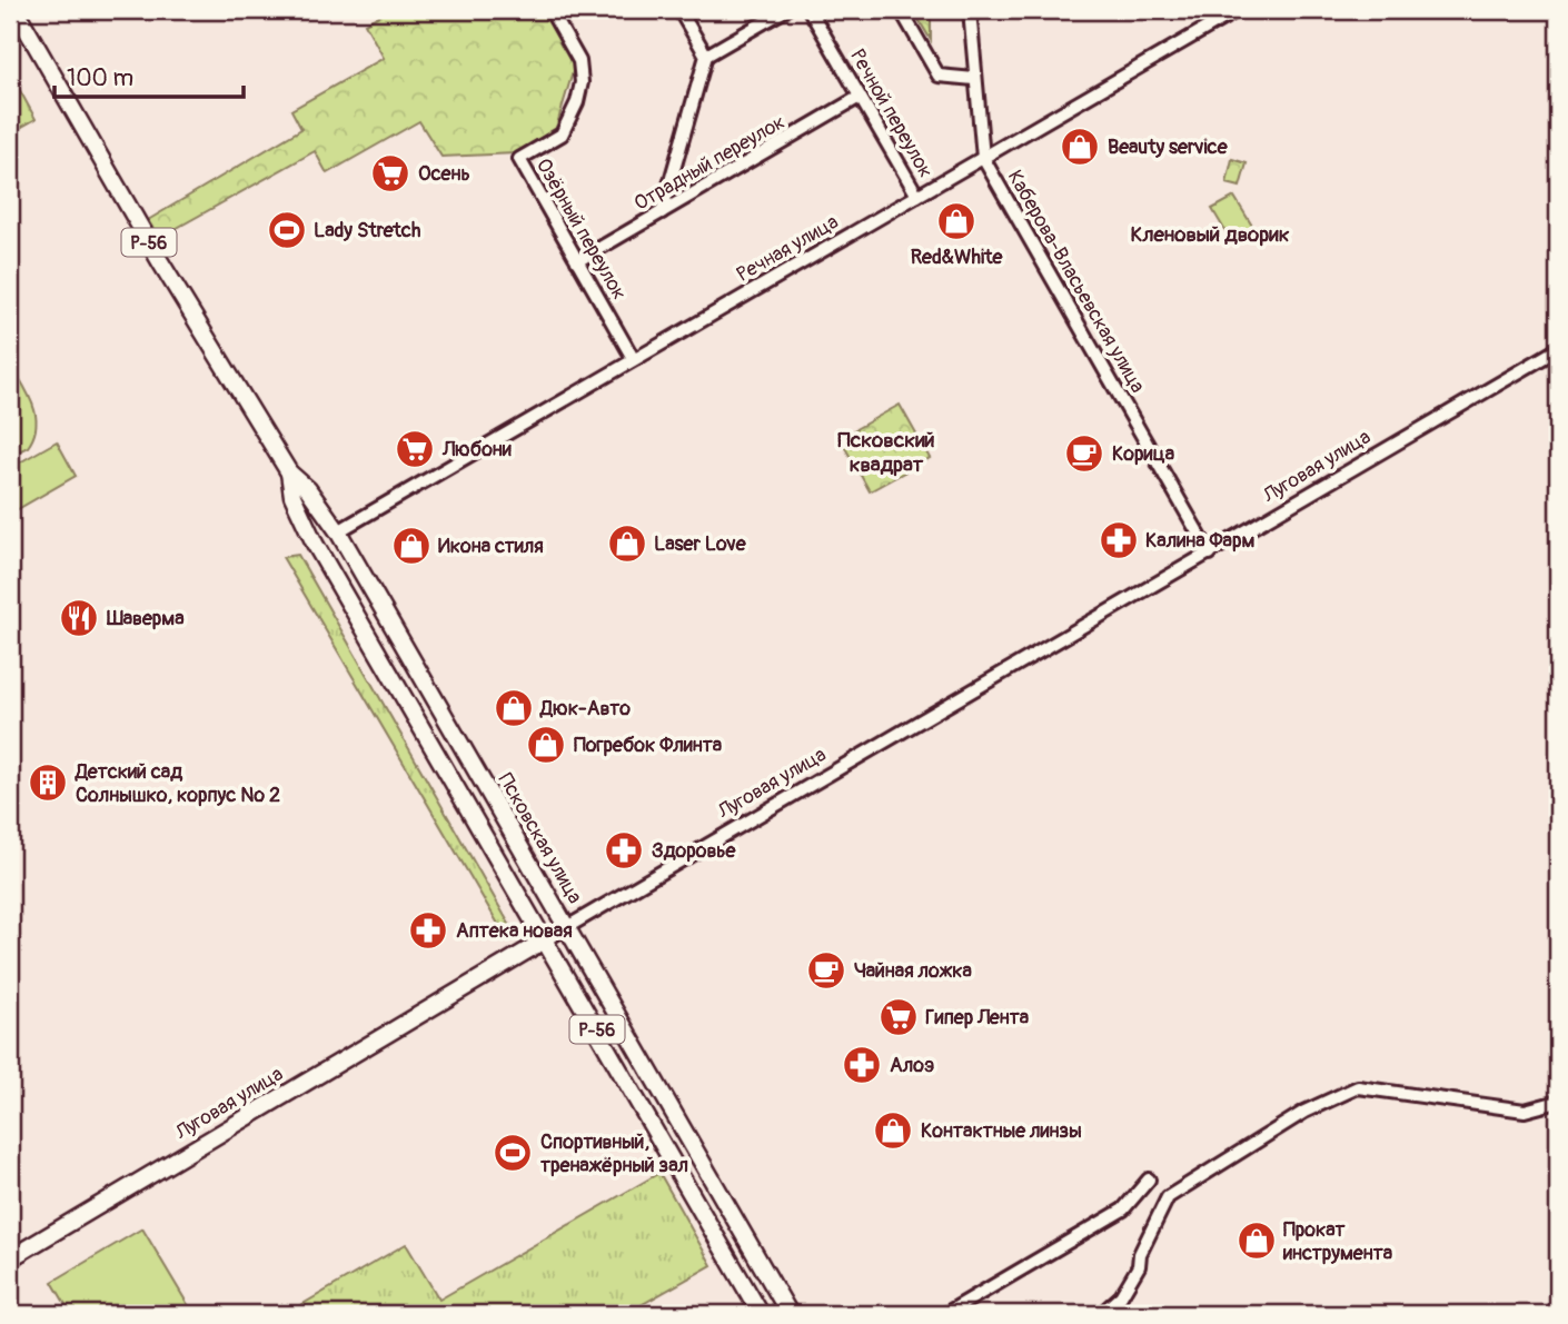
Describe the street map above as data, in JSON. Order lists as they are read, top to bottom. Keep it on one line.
{"streets":{"main road":["Р-56","Луговая улица","Псковская улица"],"street":["Речной переулок","Отрадный переулок","Озёрный переулок","Речная улица","Каберова-Власьевская улица"]},"crossings":[["Речной переулок","Отрадный переулок"],["Речной переулок","Речная улица"],["Отрадный переулок","Озёрный переулок"],["Озёрный переулок","Речная улица"],["Речная улица","Каберова-Власьевская улица"],["Речная улица","Псковская улица"],["Каберова-Власьевская улица","Луговая улица"],["Луговая улица","Псковская улица"]],"districts":["Кленовый дворик","Псковский квадрат"],"places":{"shop":["Beauty service","Red&White","Laser Love","Икона стиля","Дюк-Авто","Погребок Флинта","Контактные линзы","Прокат инструмента"],"supermarket":["Осень","Любони","Гипер Лента"],"sports":["Lady Stretch","Спортивный, тренажёрный зал"],"cafe":["Корица","Чайная ложка"],"pharmacy":["Калина Фарм","Здоровье","Аптека новая","Алоэ"],"restaurant":["Шаверма"],"building":["Детский сад Солнышко, корпус № 2"]},"scale_bar":"100 m"}
